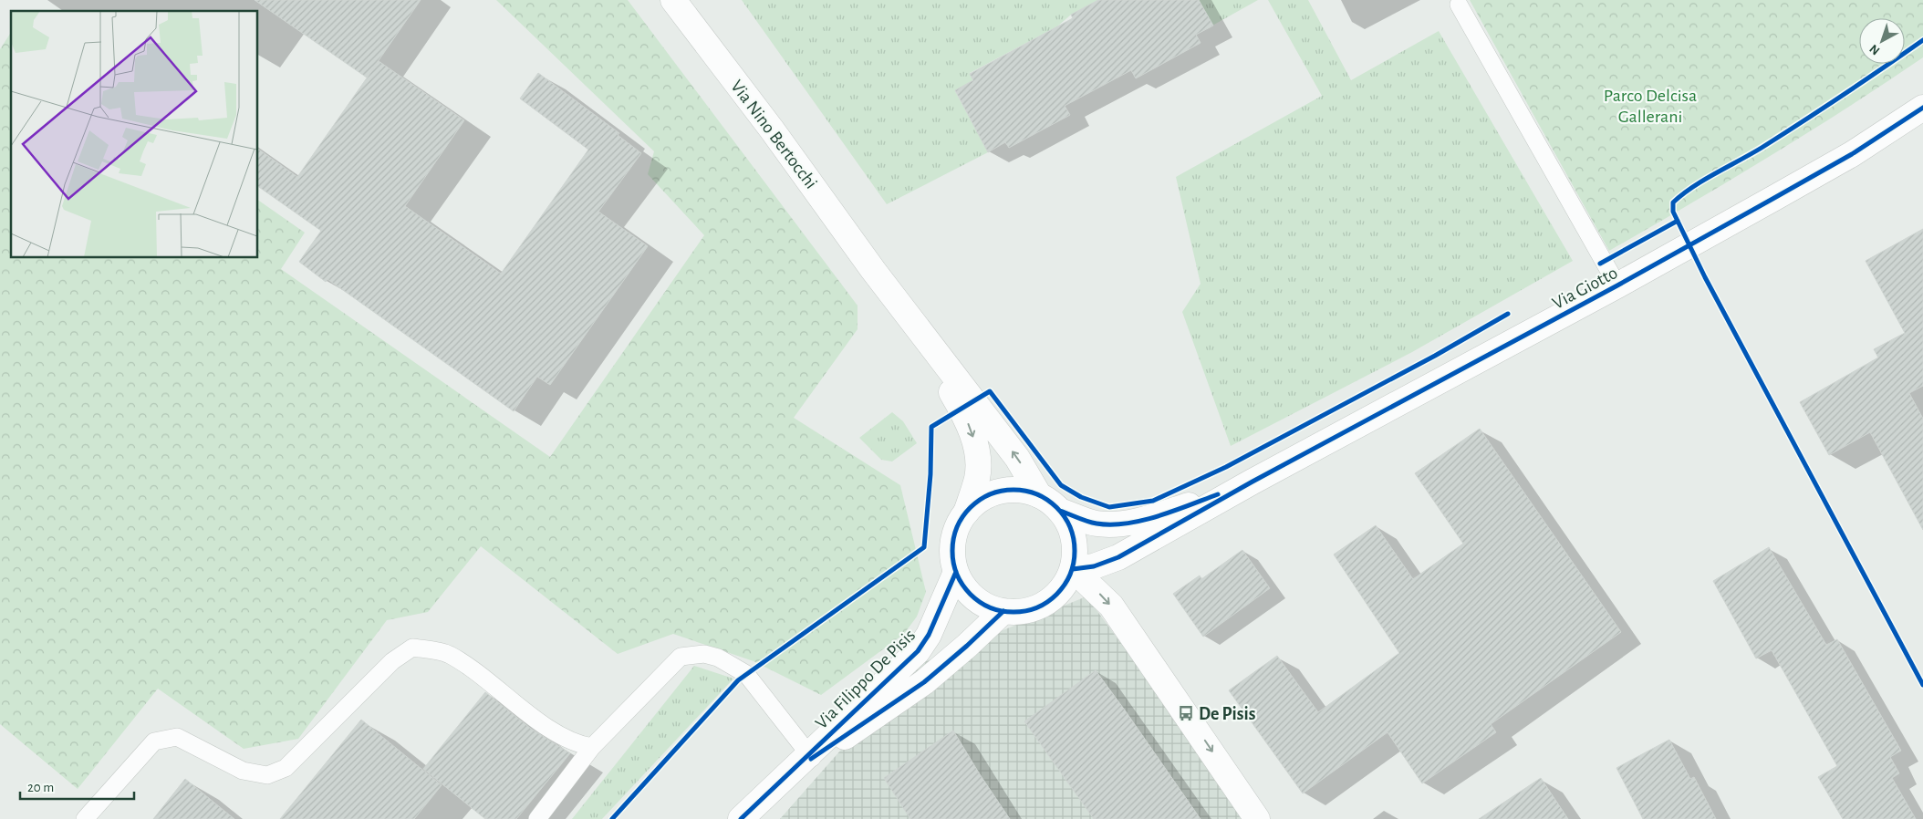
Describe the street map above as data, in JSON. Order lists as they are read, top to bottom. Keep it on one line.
{"streets":{"street":["Via Nino Bertocchi","Via Giotto","Via Filippo De Pisis"]},"crossings":[["Via Nino Bertocchi","Via Giotto"],["Via Nino Bertocchi","Via Filippo De Pisis"],["Via Giotto","Via Filippo De Pisis"]],"parks":["Parco Delcisa Gallerani"],"places":{"bus stop":["De Pisis"]},"scale_bar":"20 m","north":"bottom left"}
